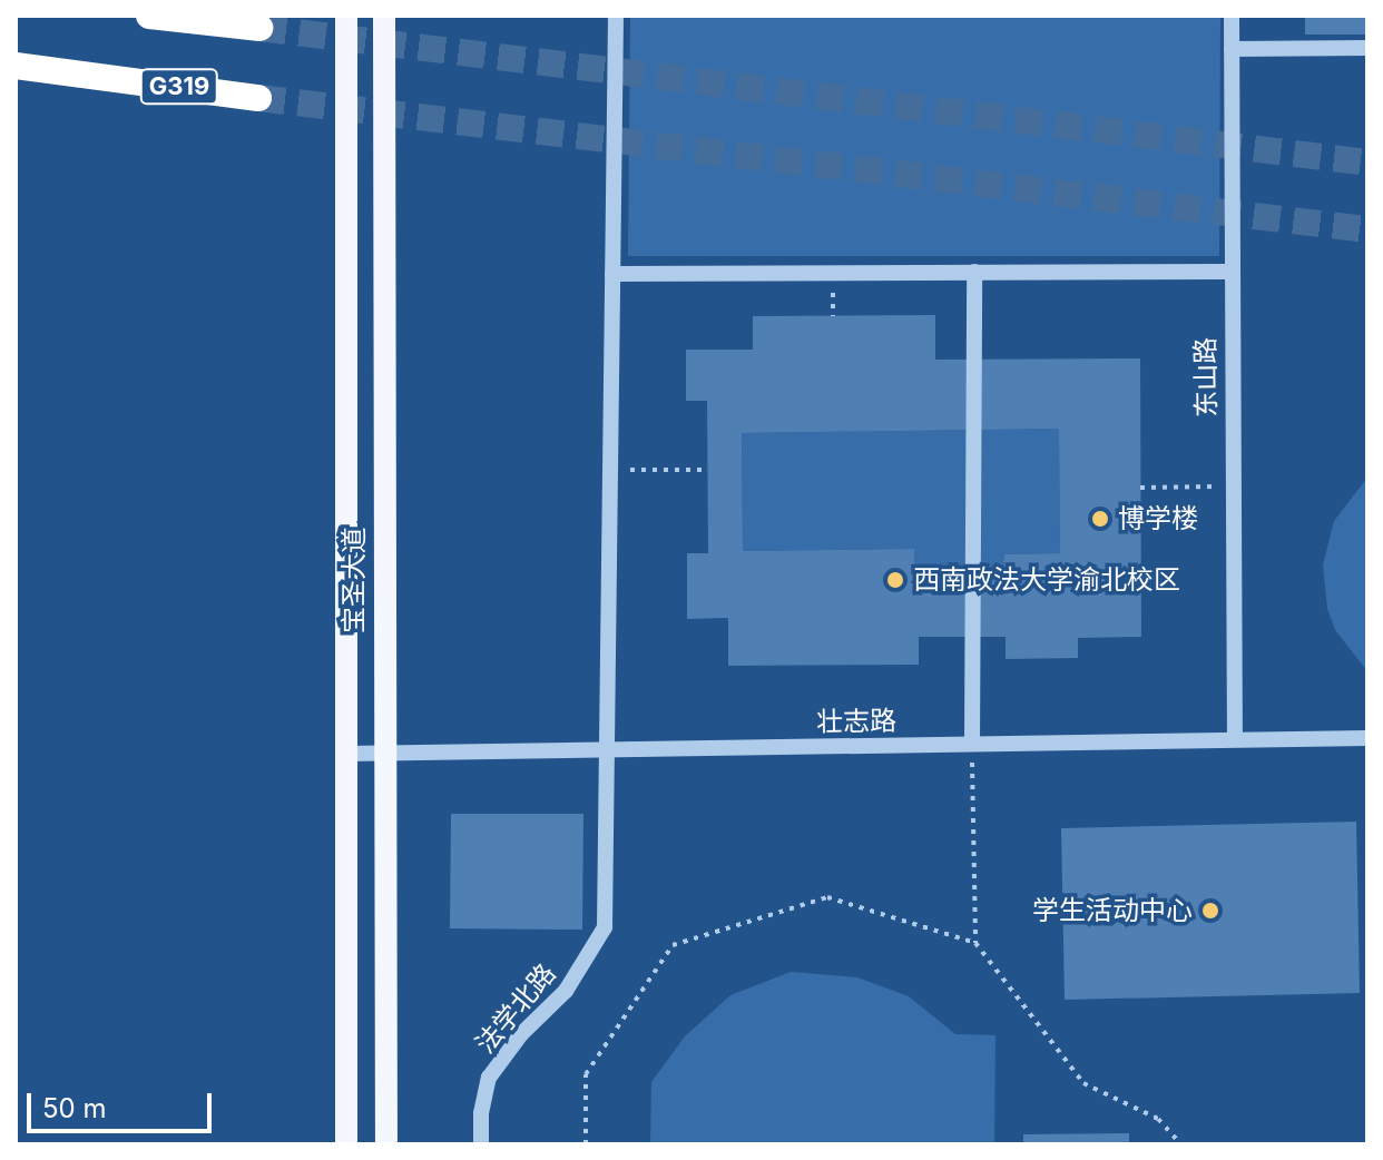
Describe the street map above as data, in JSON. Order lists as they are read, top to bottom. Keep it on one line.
{"streets":{"highway":["G319"],"main road":["宝圣大道"],"street":["东山路","壮志路","法学北路"]},"crossings":[["东山路","壮志路"],["宝圣大道","壮志路"],["壮志路","法学北路"]],"places":["博学楼","西南政法大学渝北校区","学生活动中心"],"scale_bar":"50 m"}
